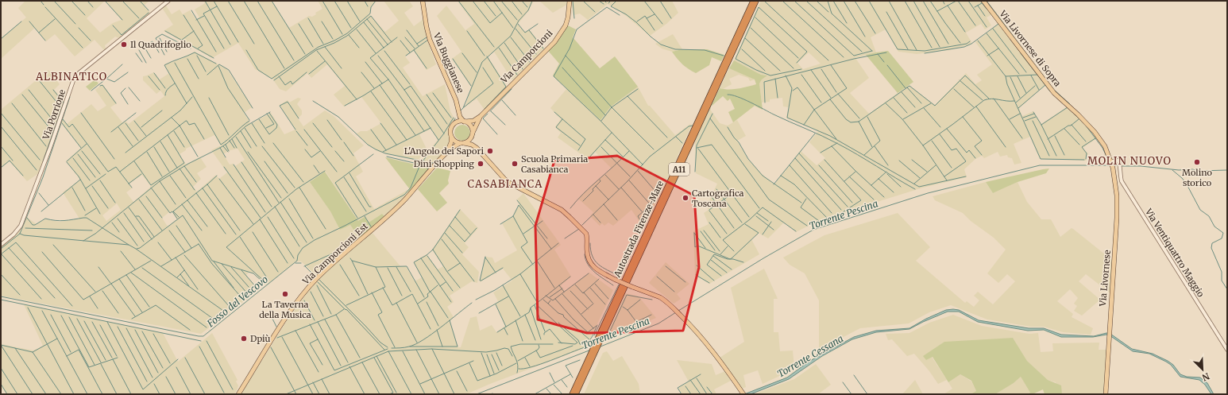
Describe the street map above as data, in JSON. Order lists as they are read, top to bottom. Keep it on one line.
{"streets":{"highway":["A11","Autostrada Firenze-Mare"],"main road":["Via Livornese di Sopra","Via Camporcioni","Via Buggianese","Via Camporcioni Est","Via Livornese"],"street":["Via Porrione","Via Ventiquattro Maggio"]},"crossings":[["Via Livornese di Sopra","Via Ventiquattro Maggio"],["Via Livornese di Sopra","Via Livornese"],["Via Ventiquattro Maggio","Via Livornese"]],"districts":["ALBINATICO","MOLIN NUOVO","CASABIANCA"],"water":["Torrente Pescina","Fosso del Vescovo","Torrente Cessana"],"places":["Il Quadrifoglio","L'Angolo dei Sapori","Molino storico","Dini Shopping","Scuola Primaria Casabianca","Cartografica Toscana","La Taverna della Musica","Dpiù"],"north":"bottom right"}
